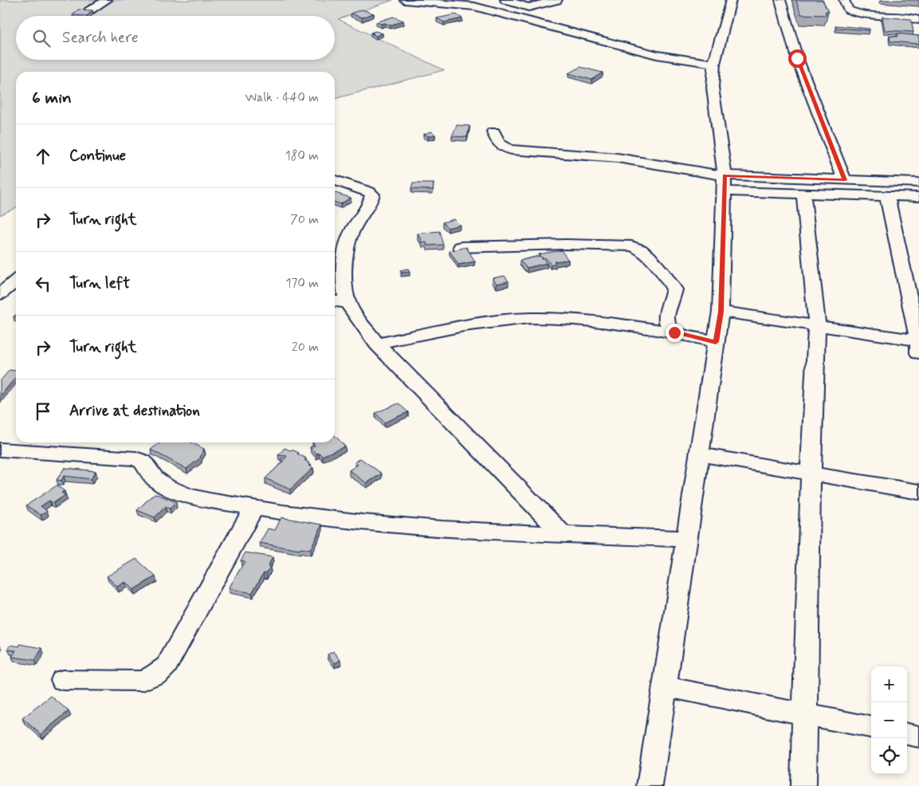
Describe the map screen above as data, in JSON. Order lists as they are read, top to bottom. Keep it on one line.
{"page":{"search":"Search here","heading":["6 min","Walk · 440 m"],"list":[["Continue","180 m"],["Turn right","70 m"],["Turn left","170 m"],["Turn right","20 m"],"Arrive at destination"],"map_buttons":["+","−"]}}
